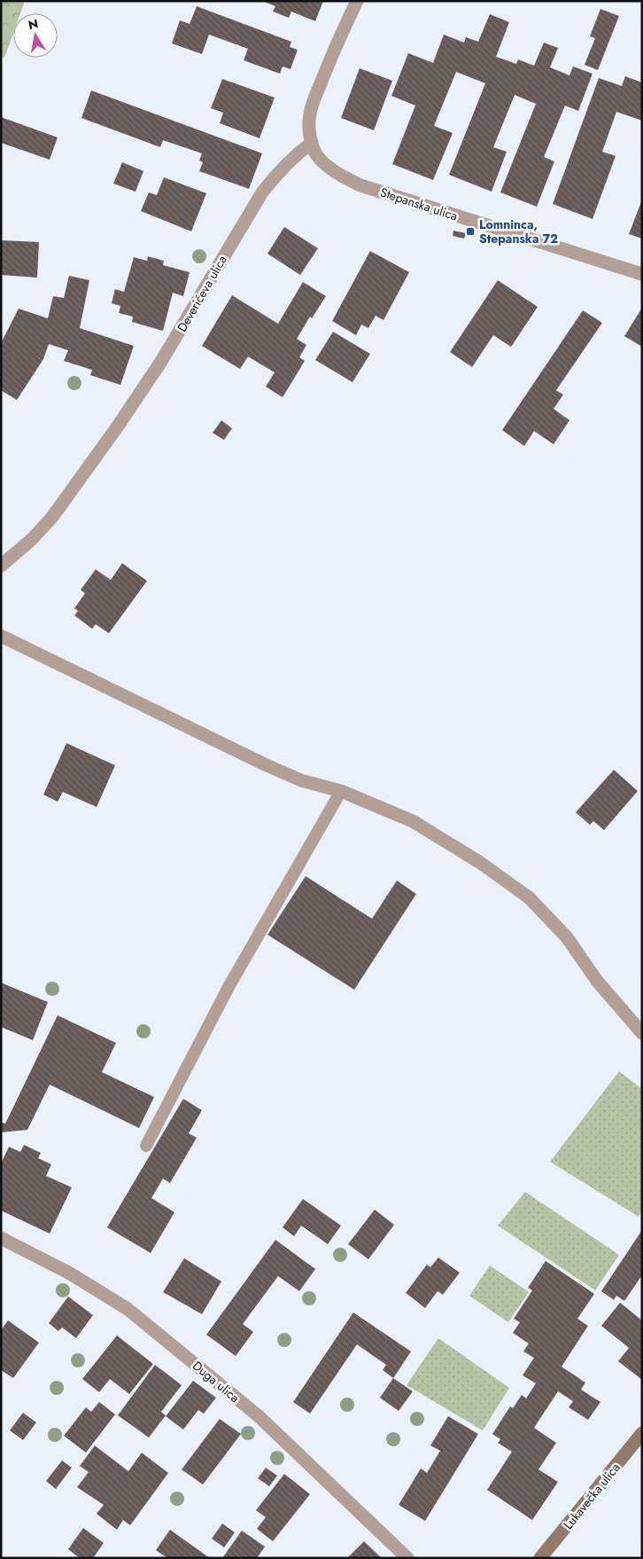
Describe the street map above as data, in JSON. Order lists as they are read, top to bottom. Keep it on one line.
{"streets":{"street":["Stepanska ulica","Deverićeva ulica","Duga ulica","Lukavečka ulica"]},"crossings":[["Stepanska ulica","Deverićeva ulica"]],"places":{"transit":["Lomninca, Stepanska 72"]},"north":"top"}
